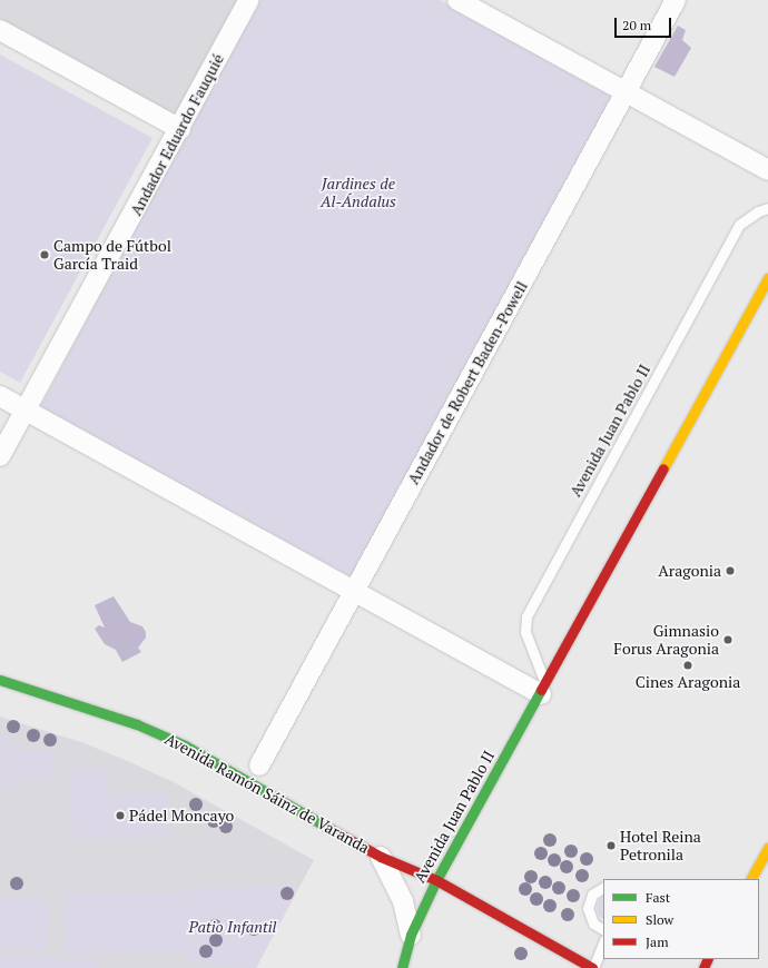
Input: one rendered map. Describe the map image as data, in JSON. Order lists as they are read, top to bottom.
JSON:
{
  "streets": {
    "street": [
      "Andador Eduardo Fauquié",
      "Andador de Robert Baden-Powell",
      "Avenida Juan Pablo II",
      "Avenida Ramón Sáinz de Varanda"
    ]
  },
  "crossings": [
    ["Avenida Juan Pablo II", "Avenida Ramón Sáinz de Varanda"]
  ],
  "parks": ["Jardines de Al-Ándalus", "Patio Infantil"],
  "places": [
    "Campo de Fútbol García Traid",
    "Aragonia",
    "Gimnasio Forus Aragonia",
    "Cines Aragonia",
    "Pádel Moncayo",
    "Hotel Reina Petronila"
  ],
  "legend": ["Fast", "Slow", "Jam"],
  "scale_bar": "20 m"
}
